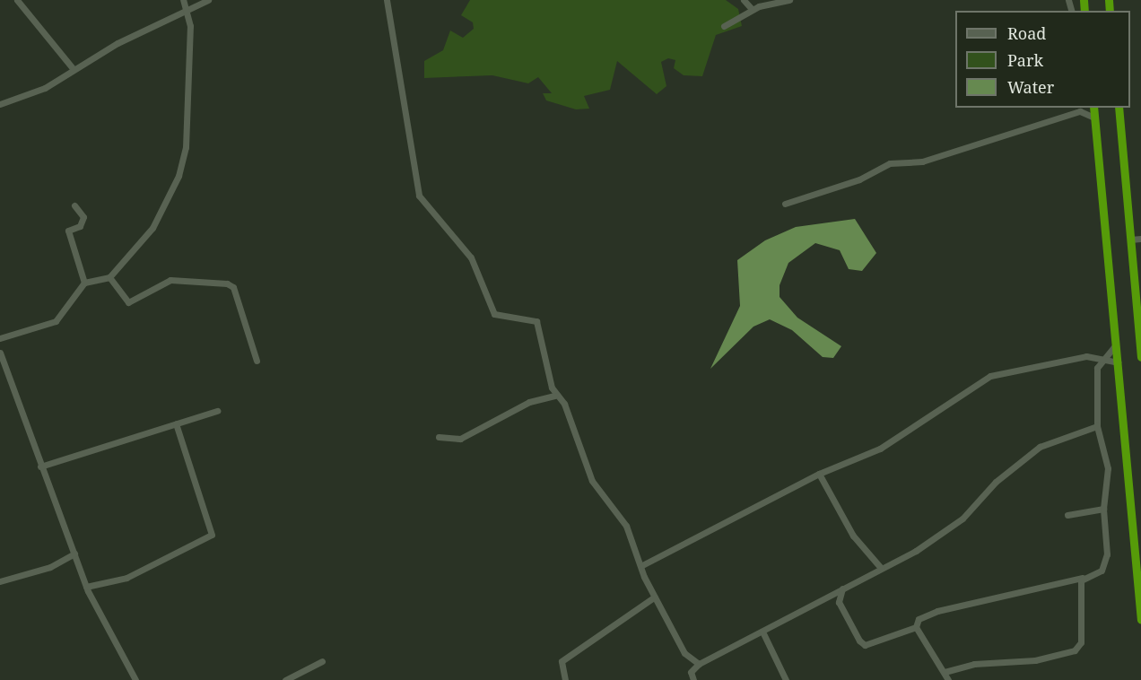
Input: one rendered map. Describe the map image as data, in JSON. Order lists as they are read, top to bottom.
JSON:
{
  "legend": ["Road", "Park", "Water"]
}
